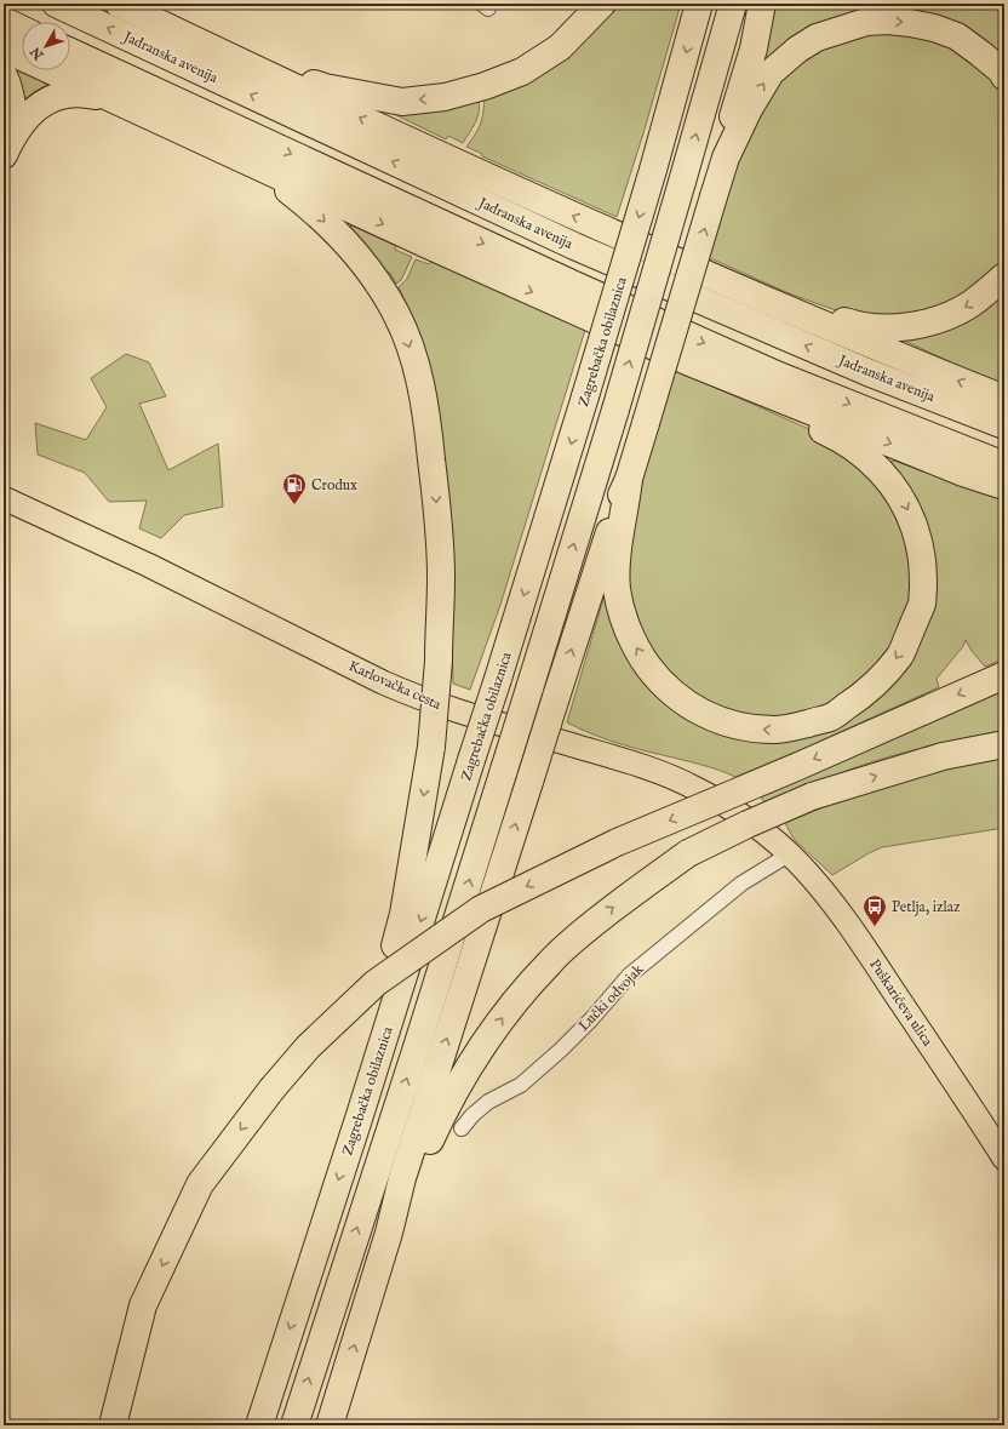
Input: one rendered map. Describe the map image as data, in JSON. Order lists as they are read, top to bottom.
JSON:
{
  "streets": {
    "highway": ["Jadranska avenija", "Zagrebačka obilaznica"],
    "main road": ["Karlovačka cesta", "Puškarićeva ulica"],
    "street": ["Lučki odvojak"]
  },
  "crossings": [
    ["Karlovačka cesta", "Lučki odvojak"],
    ["Karlovačka cesta", "Puškarićeva ulica"],
    ["Lučki odvojak", "Puškarićeva ulica"]
  ],
  "places": {
    "fuel station": ["Crodux"],
    "bus stop": ["Petlja, izlaz"]
  },
  "north": "bottom left"
}
